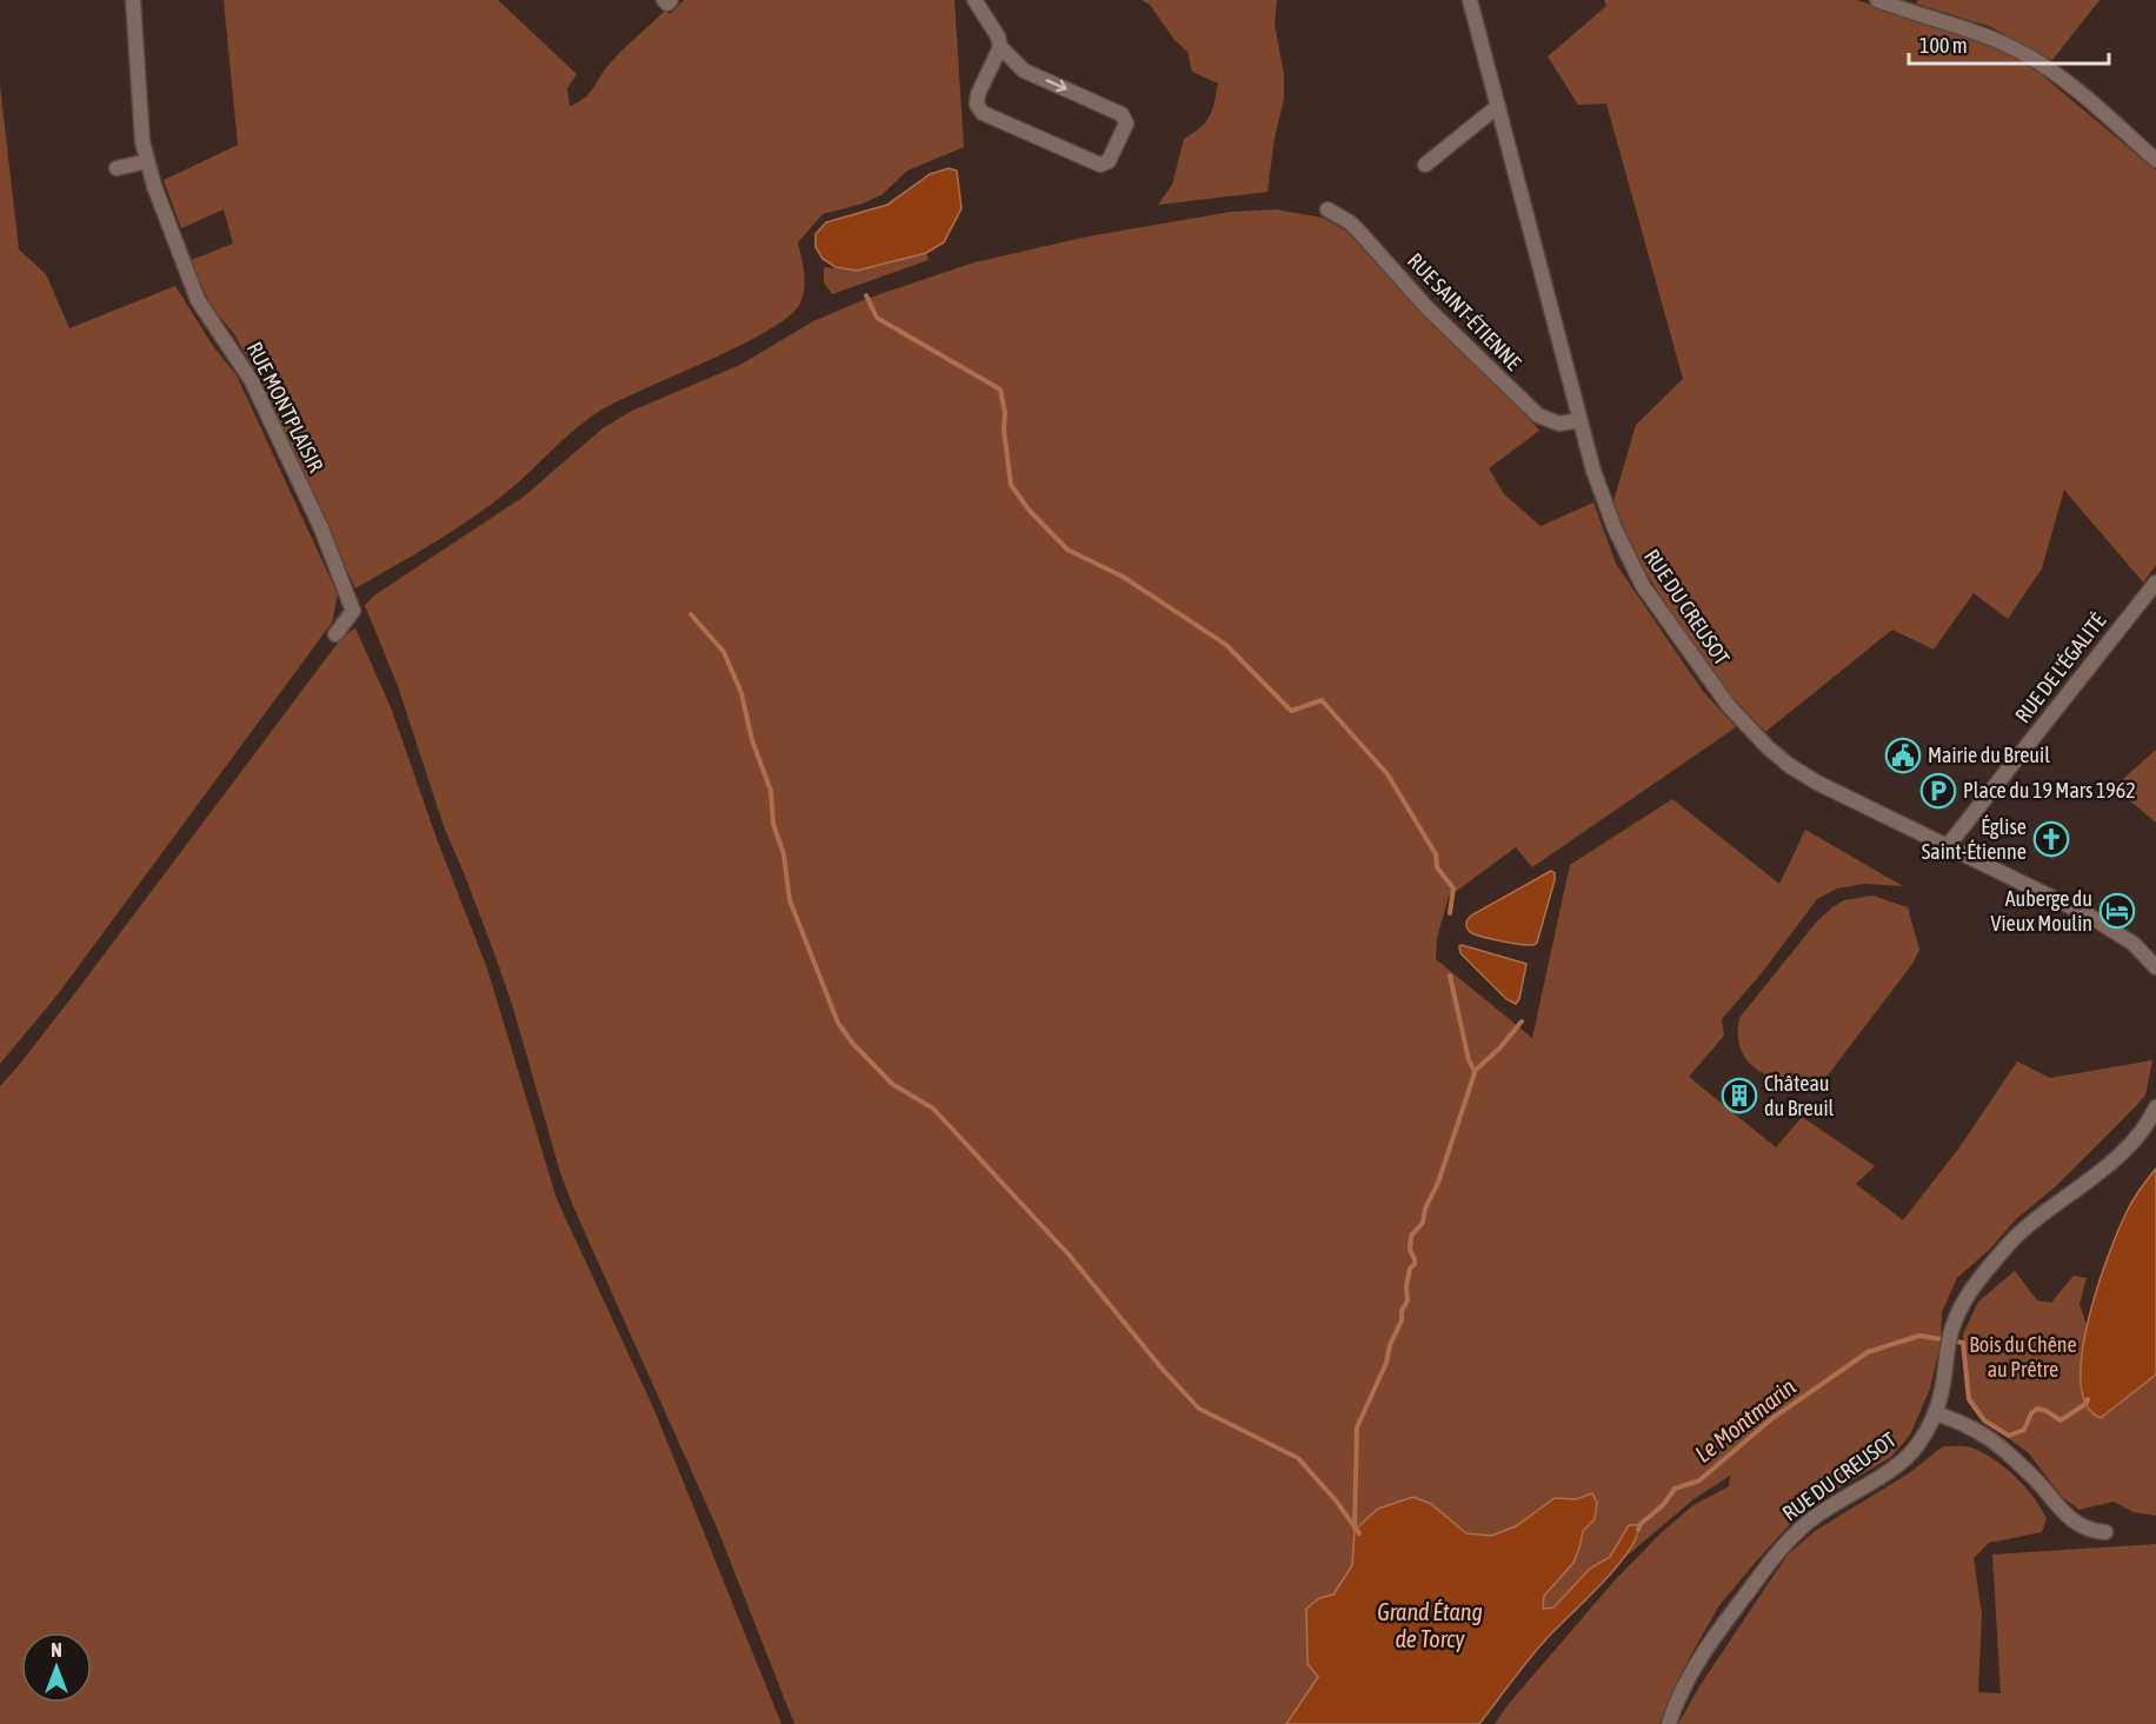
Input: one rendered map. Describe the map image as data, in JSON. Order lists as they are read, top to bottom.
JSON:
{
  "streets": {
    "street": [
      "RUE SAINT-ÉTIENNE",
      "RUE MONTPLAISIR",
      "RUE DU CREUSOT",
      "RUE DE L'ÉGALITÉ"
    ]
  },
  "crossings": [
    ["RUE SAINT-ÉTIENNE", "RUE DU CREUSOT"],
    ["RUE DU CREUSOT", "RUE DE L'ÉGALITÉ"]
  ],
  "water": ["Le Montmarin", "Grand Étang de Torcy"],
  "parks": ["Bois du Chêne au Prêtre"],
  "places": {
    "public building": ["Mairie du Breuil"],
    "parking": ["Place du 19 Mars 1962"],
    "church": ["Église Saint-Étienne"],
    "hotel": ["Auberge du Vieux Moulin"],
    "building": ["Château du Breuil"]
  },
  "scale_bar": "100 m",
  "north": "top"
}
